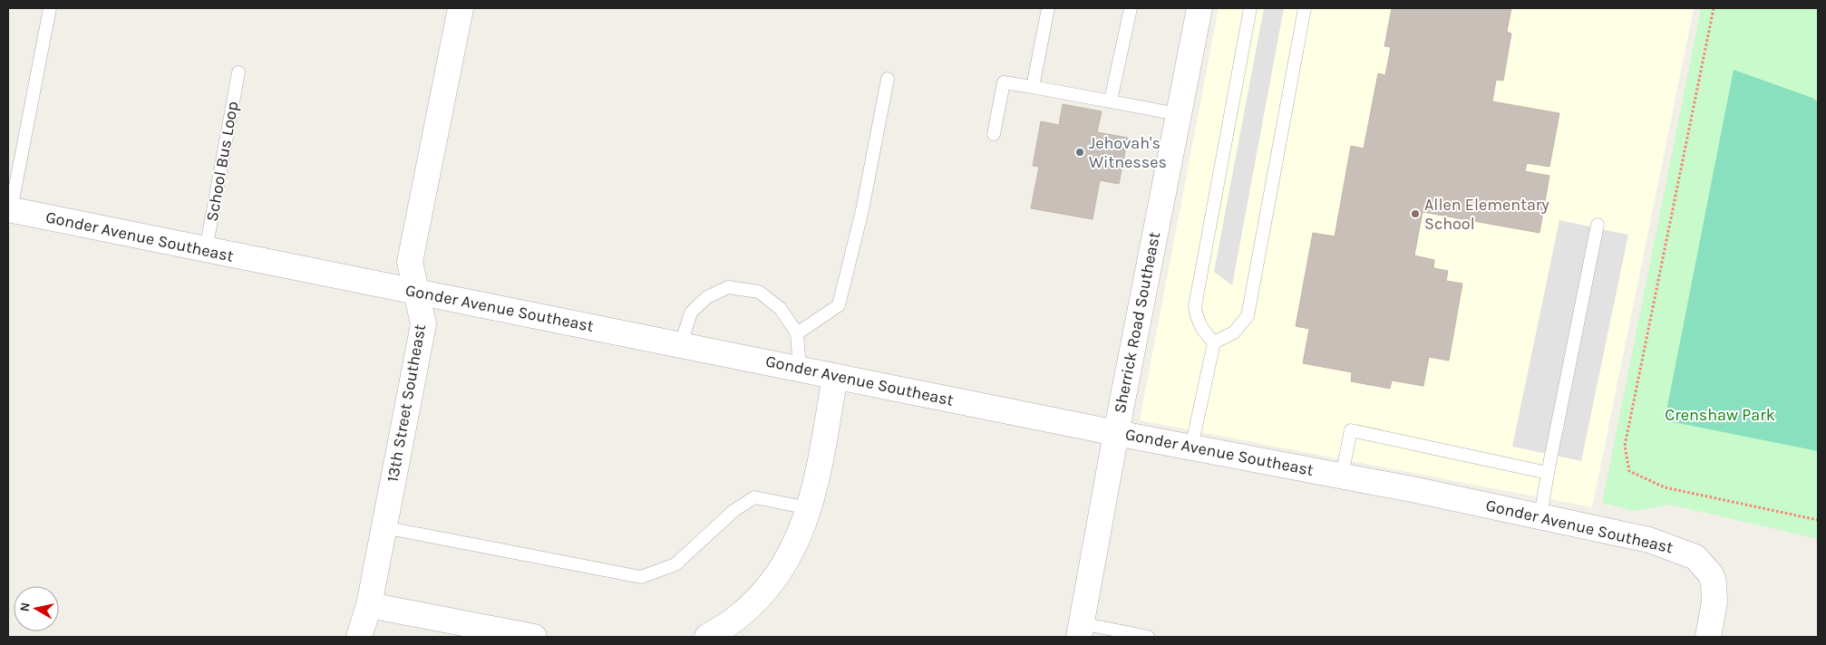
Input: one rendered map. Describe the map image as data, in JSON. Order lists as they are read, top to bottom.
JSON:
{
  "streets": {
    "street": ["Gonder Avenue Southeast", "Sherrick Road Southeast", "13th Street Southeast"],
    "lane": ["School Bus Loop"]
  },
  "crossings": [
    ["School Bus Loop", "Gonder Avenue Southeast"],
    ["Gonder Avenue Southeast", "Sherrick Road Southeast"],
    ["Gonder Avenue Southeast", "13th Street Southeast"]
  ],
  "parks": ["Crenshaw Park"],
  "places": ["Jehovah's Witnesses", "Allen Elementary School"],
  "north": "left"
}
